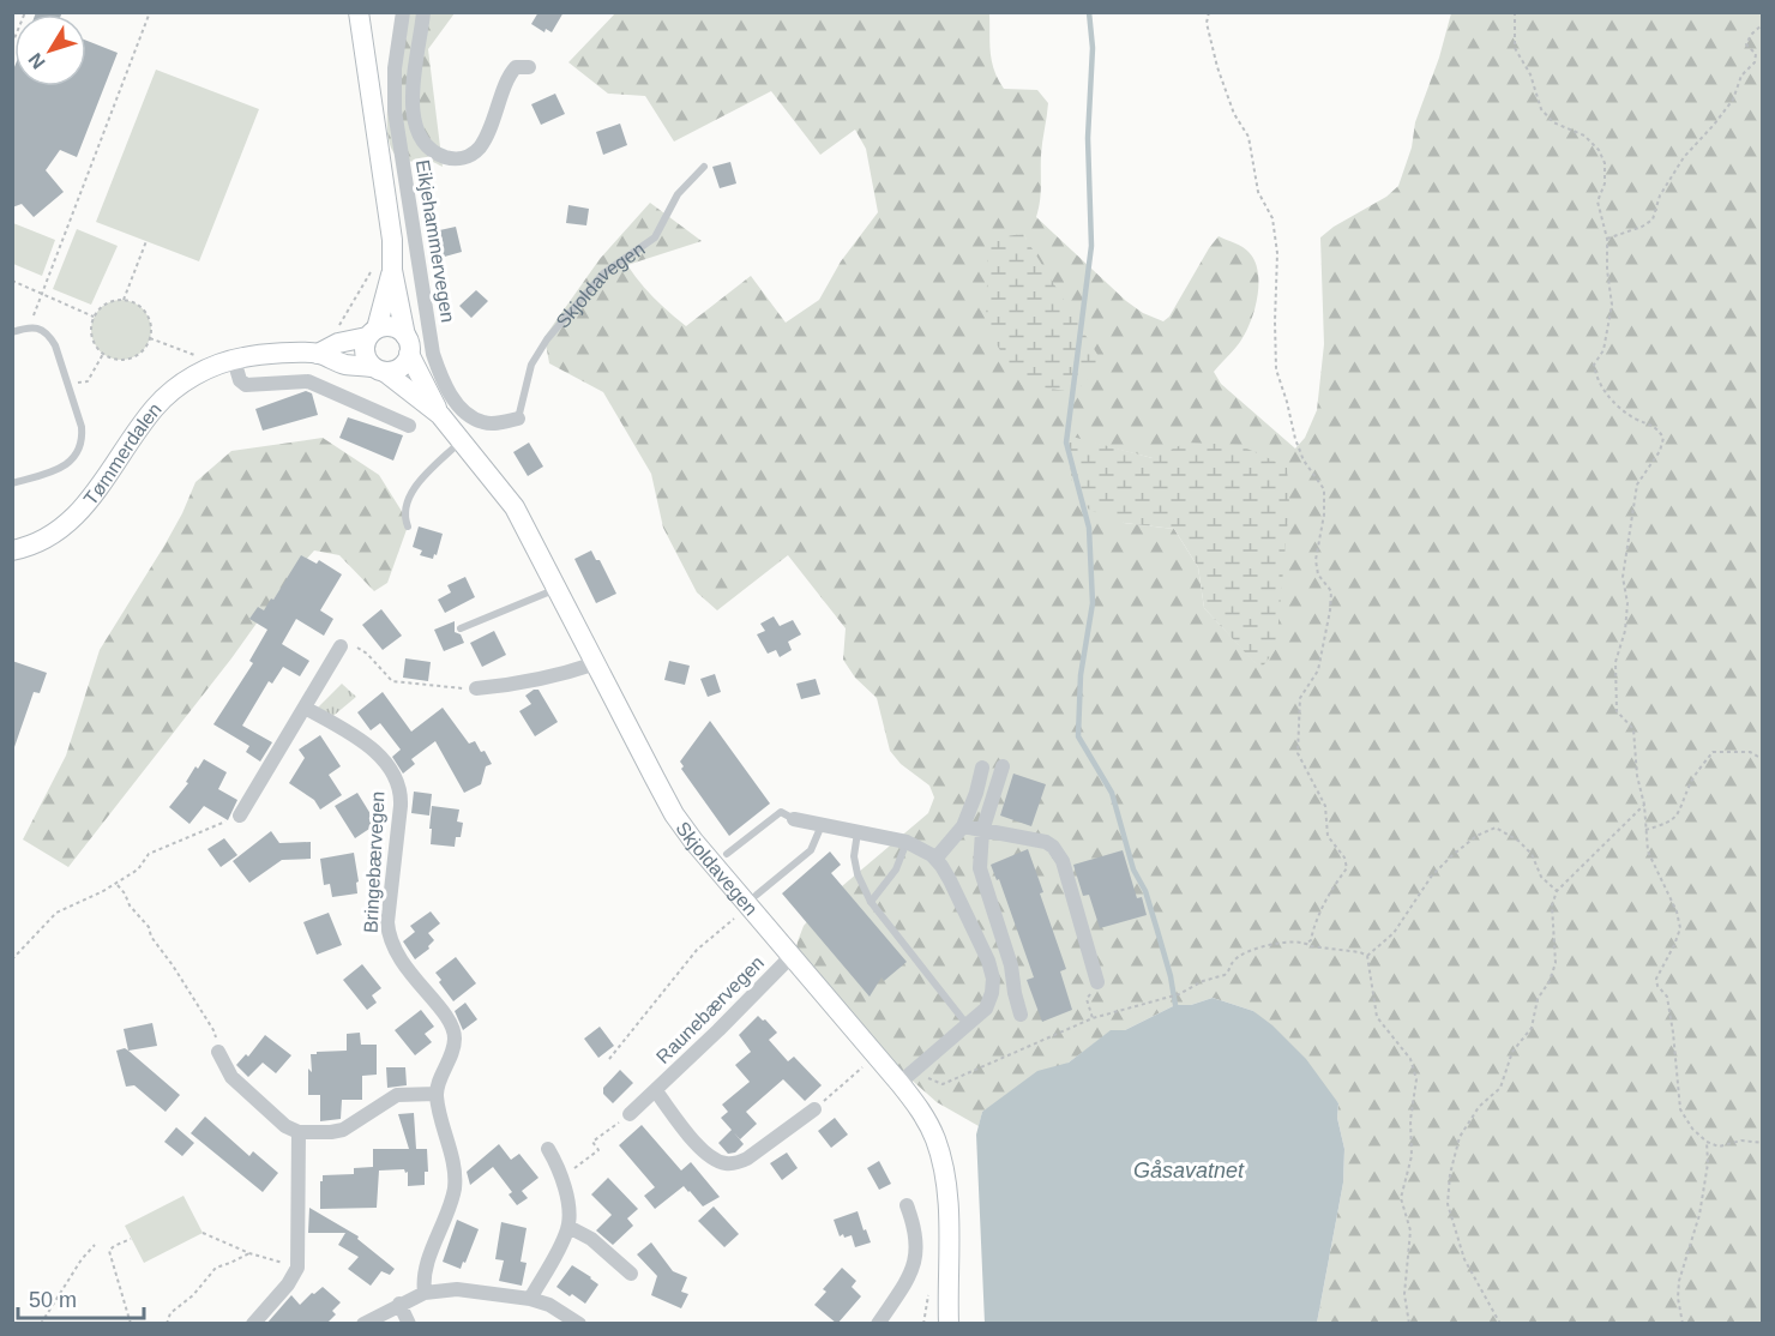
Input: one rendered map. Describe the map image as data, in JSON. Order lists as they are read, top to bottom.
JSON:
{
  "streets": {
    "main road": ["Skjoldavegen", "Tømmerdalen"],
    "street": ["Eikjehammervegen", "Bringebærvegen", "Raunebærvegen"]
  },
  "crossings": [
    ["Eikjehammervegen", "Skjoldavegen"],
    ["Skjoldavegen", "Tømmerdalen"],
    ["Skjoldavegen", "Raunebærvegen"]
  ],
  "water": ["Gåsavatnet"],
  "scale_bar": "50 m",
  "north": "bottom left"
}
